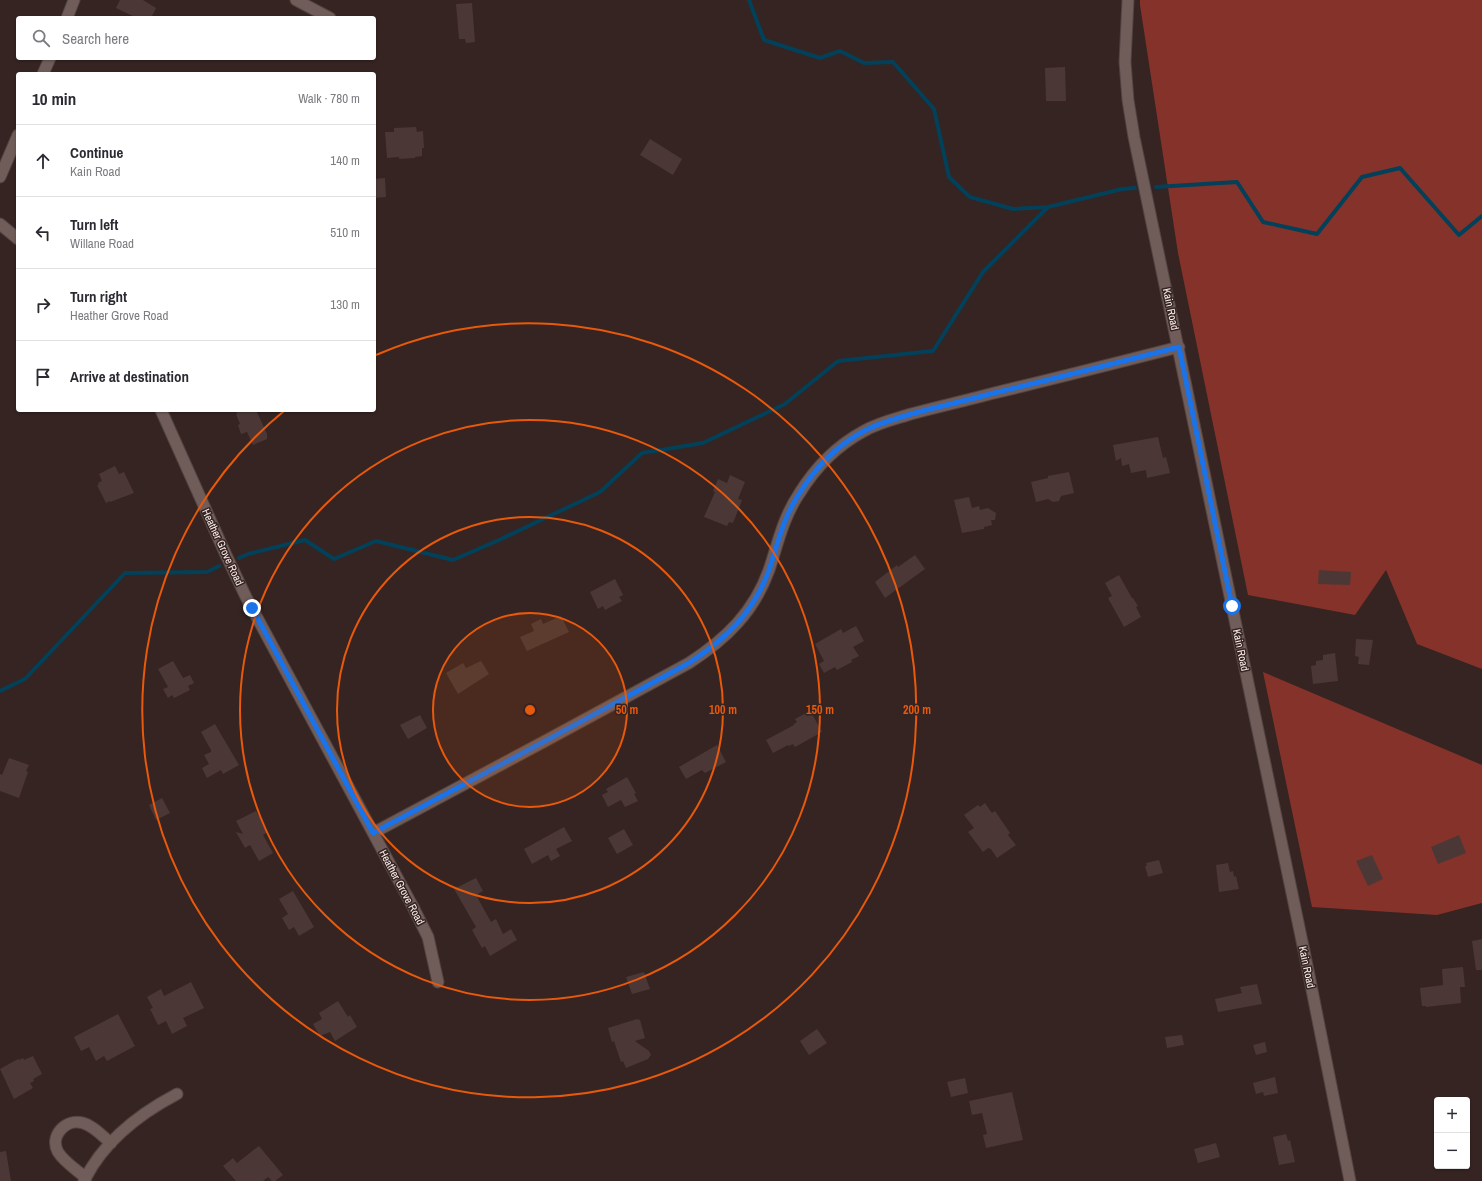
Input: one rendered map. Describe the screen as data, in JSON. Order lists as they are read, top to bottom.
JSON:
{
  "streets": {
    "street": ["Kain Road", "Heather Grove Road"]
  },
  "page": {
    "search": "Search here",
    "heading": ["10 min", "Walk · 780 m"],
    "list": [
      ["Continue", "Kain Road", "140 m"],
      ["Turn left", "Willane Road", "510 m"],
      ["Turn right", "Heather Grove Road", "130 m"],
      "Arrive at destination"
    ],
    "map_buttons": ["+", "−"]
  },
  "rings": [
    "50 m",
    "100 m",
    "150 m",
    "200 m"
  ]
}
